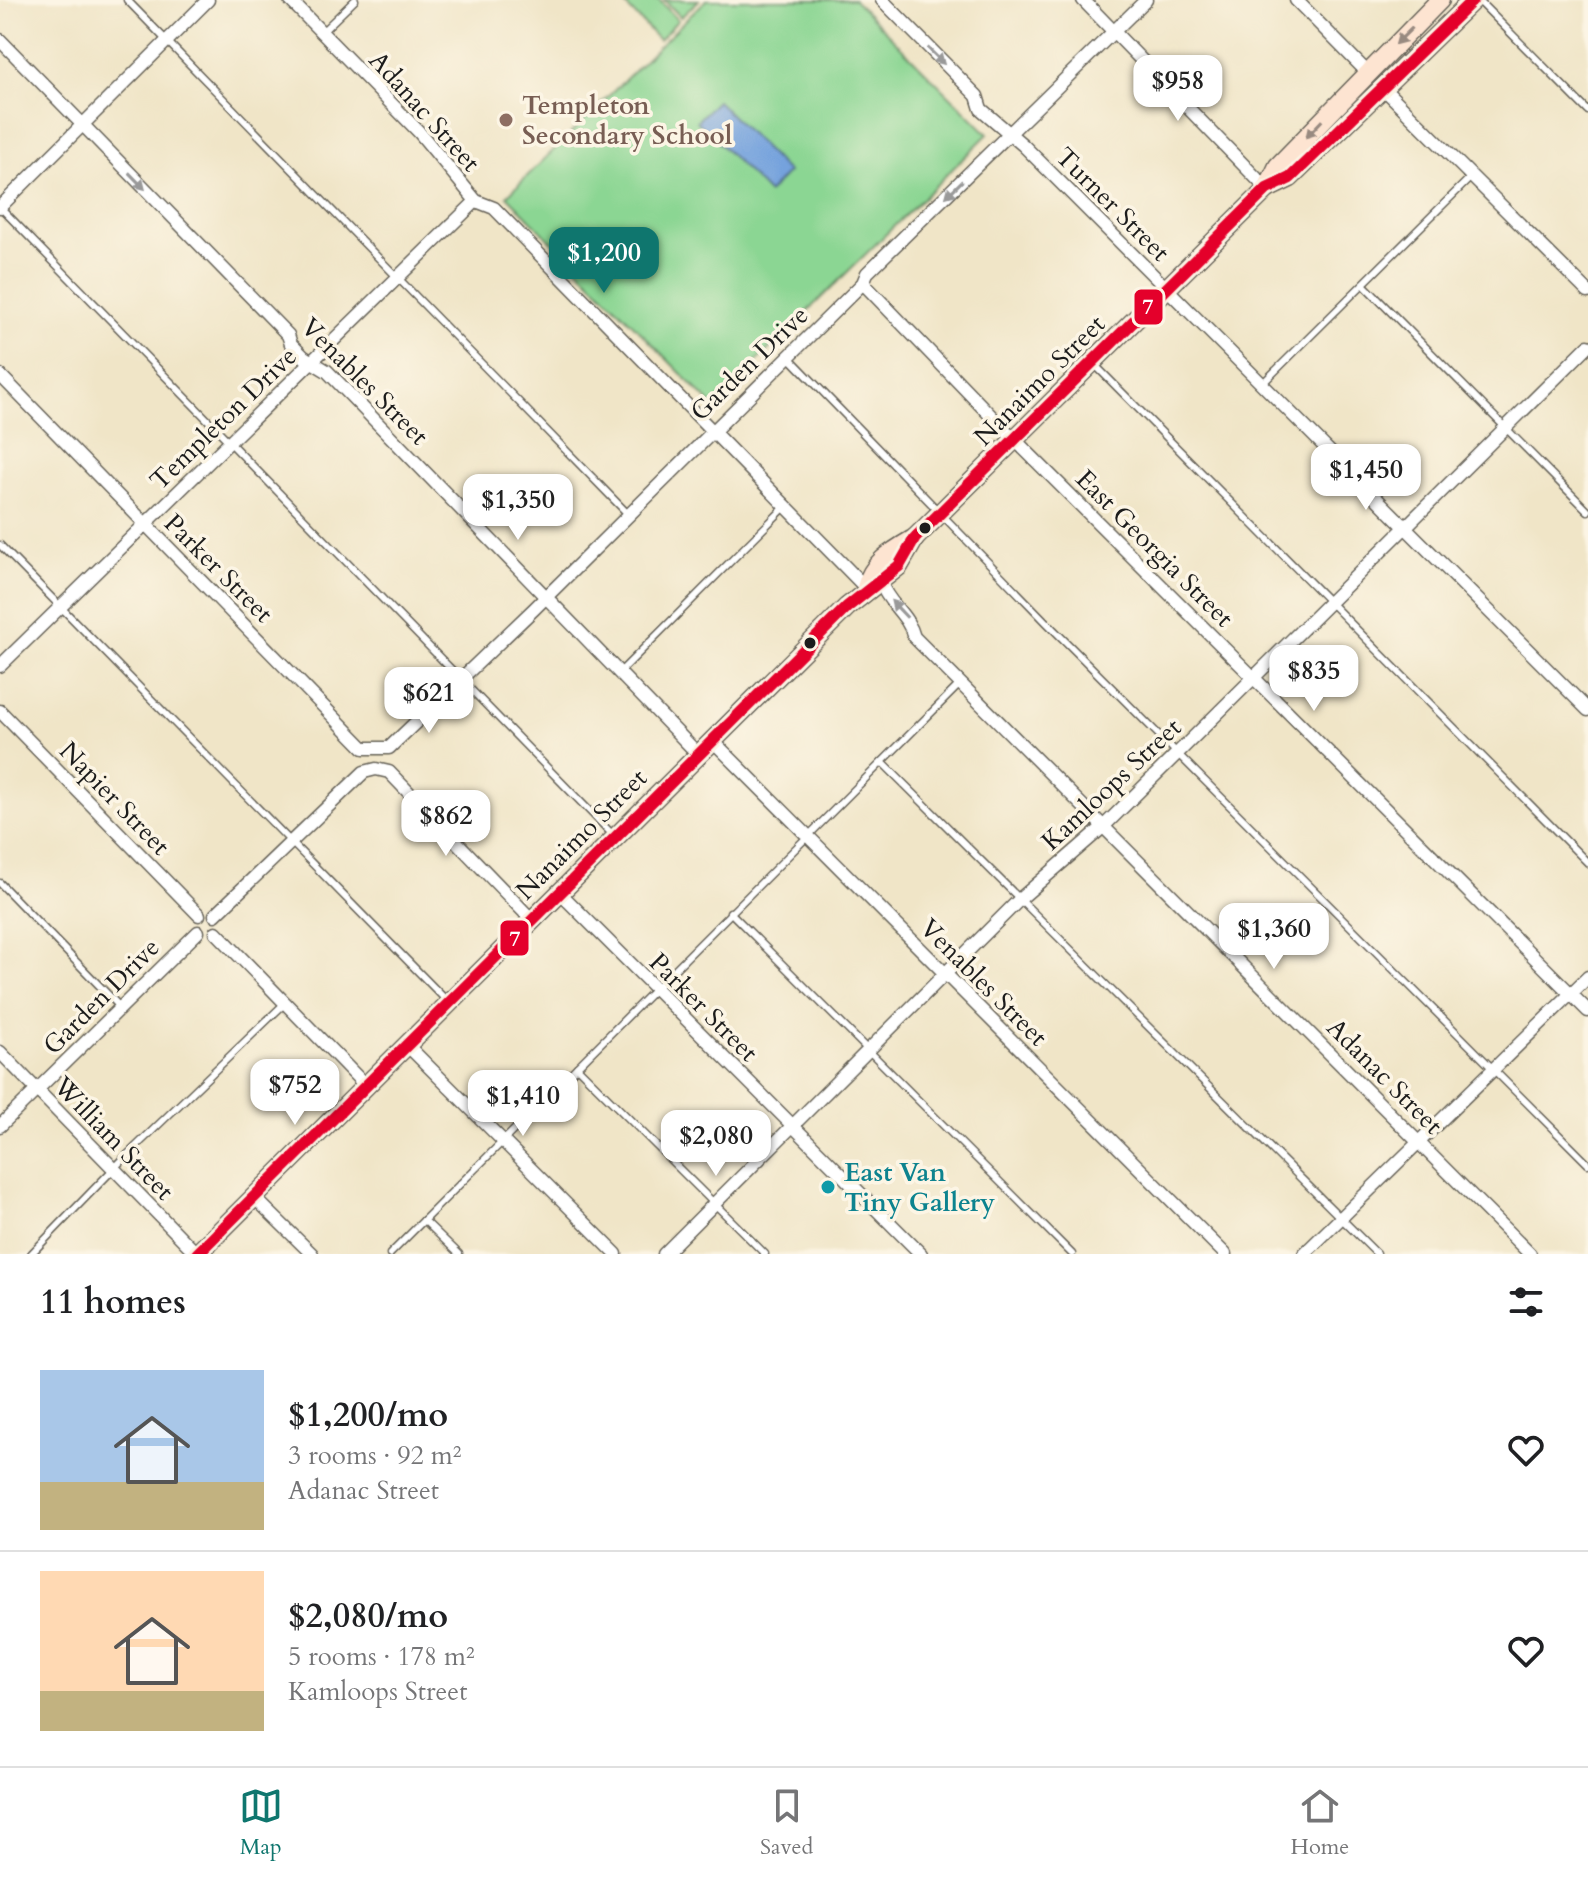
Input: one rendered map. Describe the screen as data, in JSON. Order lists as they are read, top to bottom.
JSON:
{
  "streets": {
    "main road": ["Nanaimo Street"],
    "street": [
      "Adanac Street",
      "Turner Street",
      "Garden Drive",
      "Venables Street",
      "Templeton Drive",
      "East Georgia Street",
      "Parker Street",
      "Kamloops Street",
      "Napier Street",
      "William Street"
    ]
  },
  "crossings": [
    ["Adanac Street", "Garden Drive"],
    ["Adanac Street", "Nanaimo Street"],
    ["Adanac Street", "Templeton Drive"],
    ["Adanac Street", "Kamloops Street"],
    ["Turner Street", "Garden Drive"],
    ["Turner Street", "Nanaimo Street"],
    ["Turner Street", "Kamloops Street"],
    ["Garden Drive", "Venables Street"],
    ["Garden Drive", "East Georgia Street"],
    ["Garden Drive", "Parker Street"],
    ["Garden Drive", "Napier Street"],
    ["Garden Drive", "William Street"],
    ["Nanaimo Street", "Venables Street"],
    ["Nanaimo Street", "East Georgia Street"],
    ["Nanaimo Street", "Parker Street"],
    ["Nanaimo Street", "William Street"],
    ["Venables Street", "Templeton Drive"],
    ["Venables Street", "Kamloops Street"],
    ["Templeton Drive", "Parker Street"],
    ["East Georgia Street", "Kamloops Street"],
    ["Parker Street", "Kamloops Street"]
  ],
  "places": ["Templeton Secondary School", "East Van Tiny Gallery"],
  "lines": ["transit line 7"],
  "page": {
    "price": [
      "$958",
      "$1,200",
      "$1,450",
      "$1,350",
      "$835",
      "$621",
      "$862",
      "$1,360",
      "$752",
      "$1,410",
      "$2,080"
    ],
    "heading": "11 homes",
    "list": [
      {
        "name": "$1,200/mo",
        "note": "3 rooms · 92 m² · Adanac Street"
      },
      {
        "name": "$2,080/mo",
        "note": "5 rooms · 178 m² · Kamloops Street"
      }
    ],
    "tabs": ["Map", "Saved", "Home"]
  }
}
